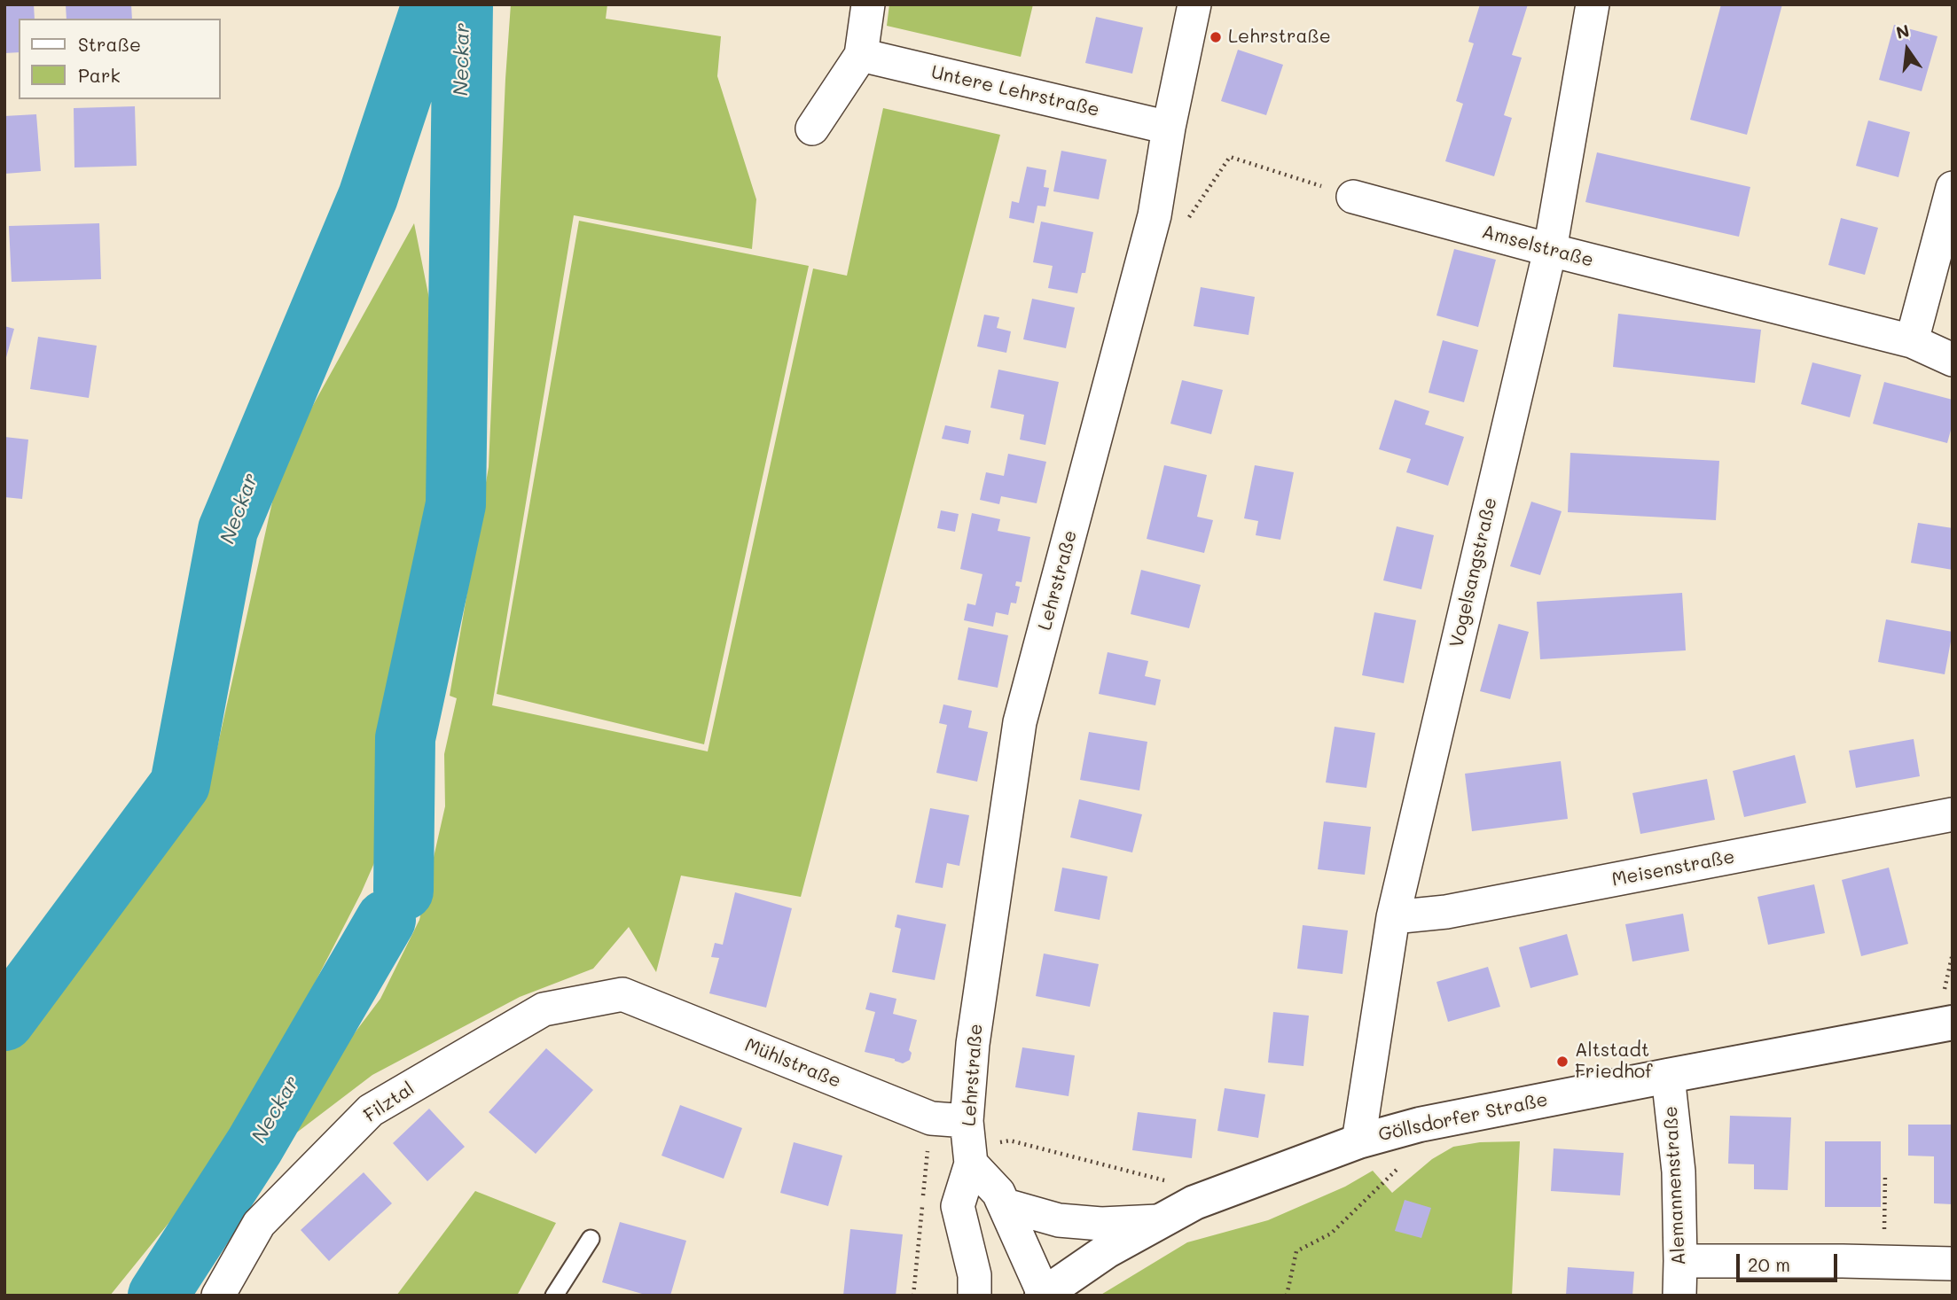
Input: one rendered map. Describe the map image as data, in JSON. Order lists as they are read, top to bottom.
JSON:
{
  "streets": {
    "street": [
      "Untere Lehrstraße",
      "Amselstraße",
      "Vogelsangstraße",
      "Lehrstraße",
      "Meisenstraße",
      "Mühlstraße",
      "Filztal",
      "Göllsdorfer Straße",
      "Alemannenstraße"
    ]
  },
  "crossings": [
    ["Untere Lehrstraße", "Lehrstraße"],
    ["Amselstraße", "Vogelsangstraße"],
    ["Vogelsangstraße", "Meisenstraße"],
    ["Vogelsangstraße", "Göllsdorfer Straße"],
    ["Lehrstraße", "Mühlstraße"],
    ["Mühlstraße", "Filztal"],
    ["Göllsdorfer Straße", "Alemannenstraße"]
  ],
  "water": ["Neckar"],
  "places": ["Lehrstraße", "Altstadt Friedhof"],
  "legend": ["Straße", "Park"],
  "scale_bar": "20 m",
  "north": "top"
}
